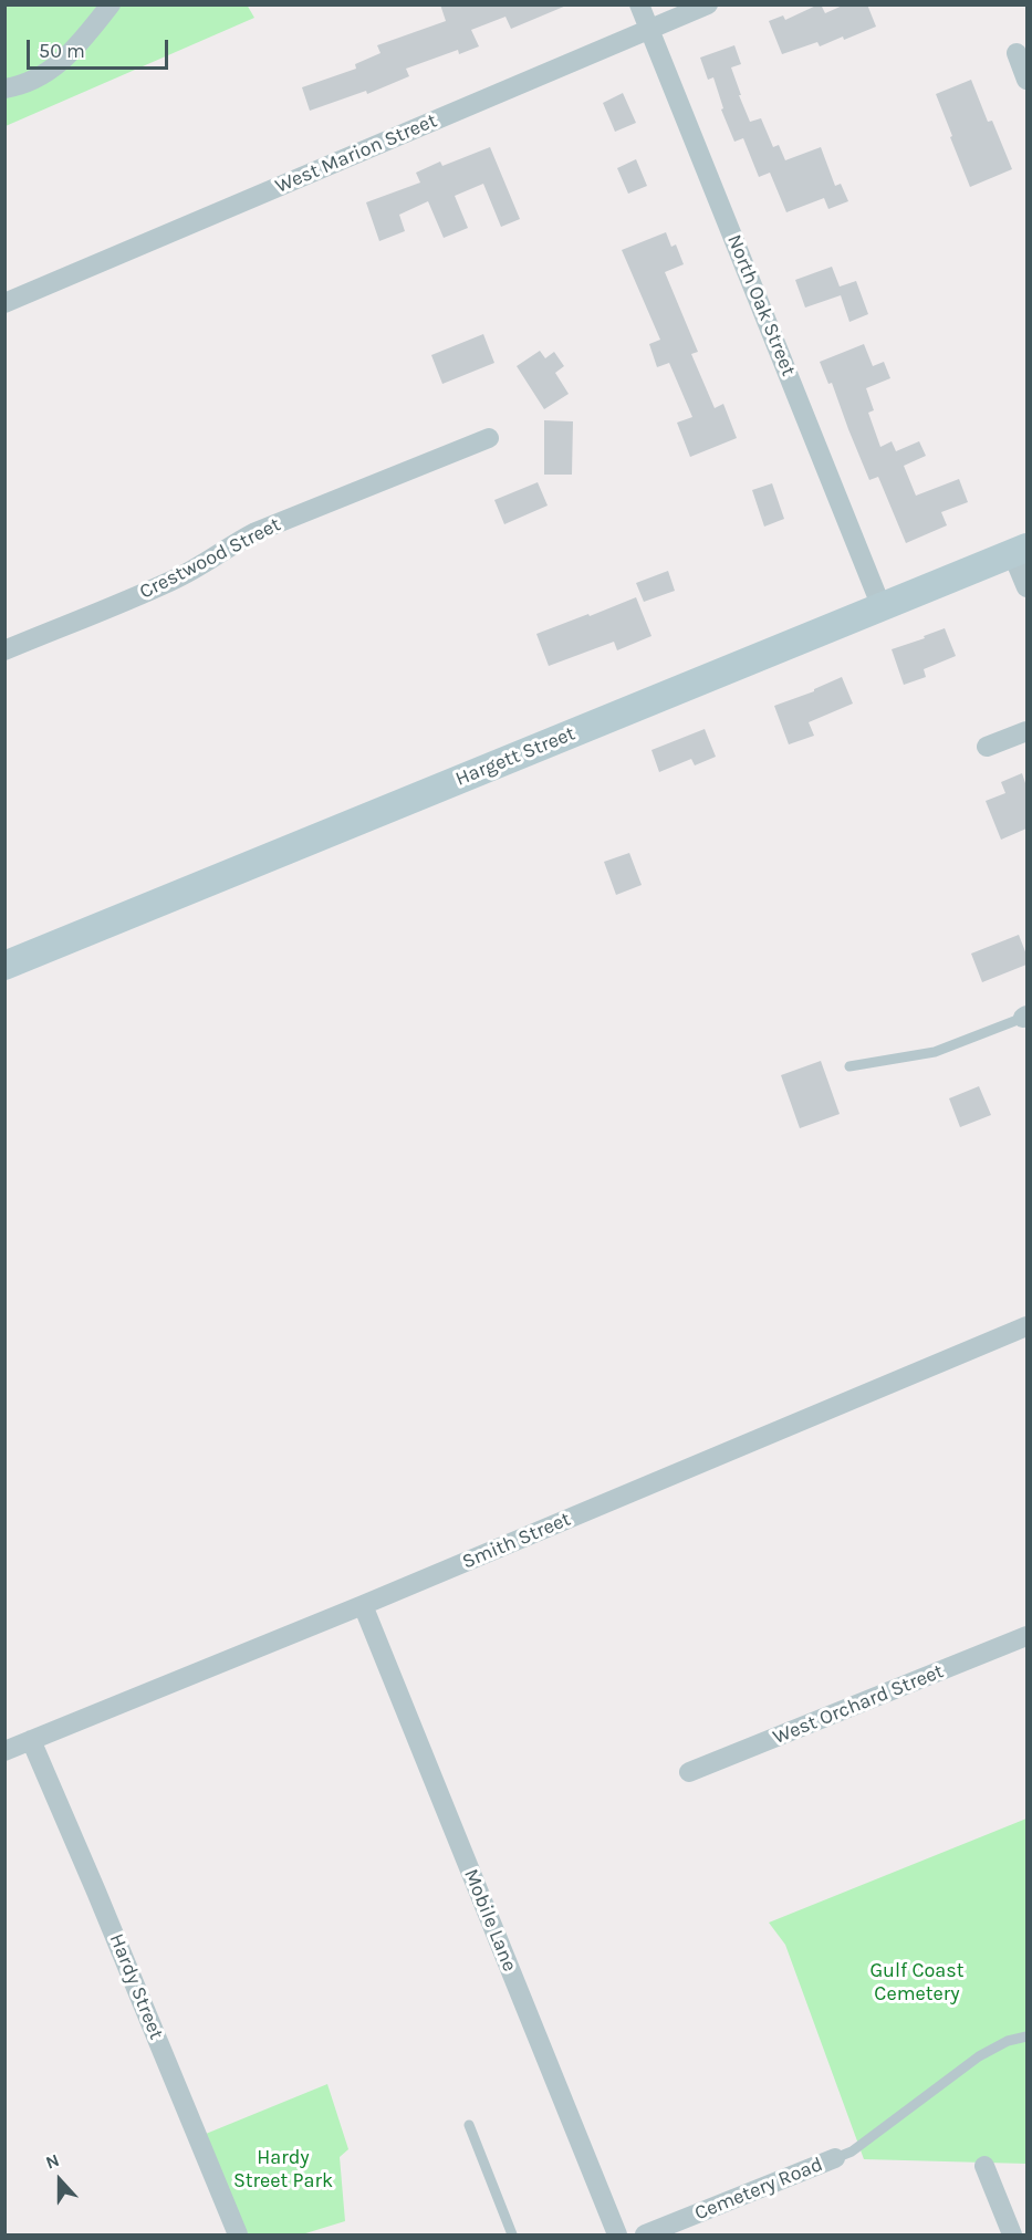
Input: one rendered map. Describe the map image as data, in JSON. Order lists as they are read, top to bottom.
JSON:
{
  "streets": {
    "street": [
      "West Marion Street",
      "North Oak Street",
      "Crestwood Street",
      "Hargett Street",
      "Smith Street",
      "West Orchard Street",
      "Mobile Lane",
      "Hardy Street",
      "Cemetery Road"
    ]
  },
  "crossings": [
    ["West Marion Street", "North Oak Street"],
    ["North Oak Street", "Hargett Street"],
    ["Smith Street", "Mobile Lane"],
    ["Smith Street", "Hardy Street"]
  ],
  "parks": ["Gulf Coast Cemetery", "Hardy Street Park"],
  "scale_bar": "50 m",
  "north": "top"
}
